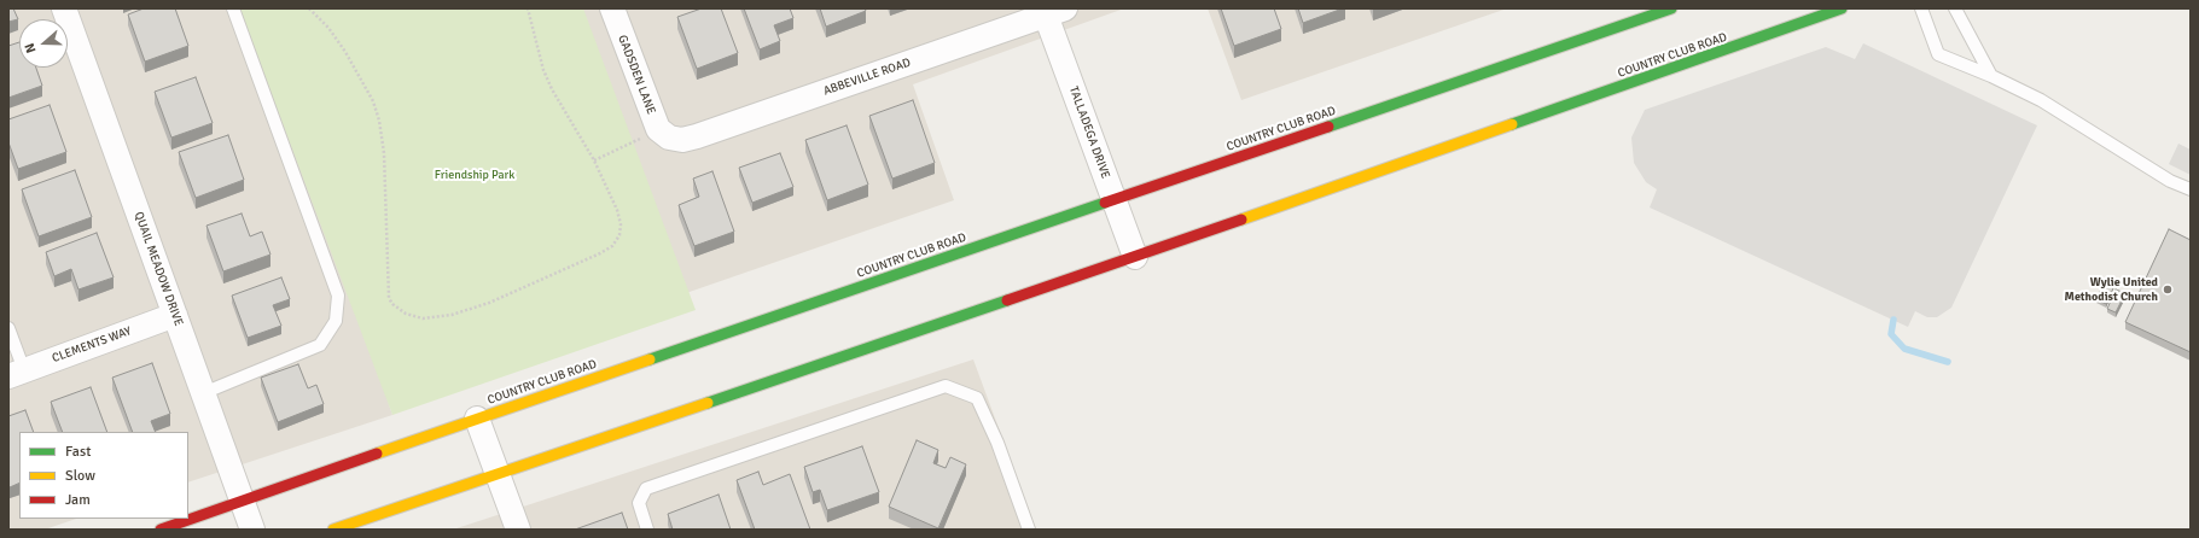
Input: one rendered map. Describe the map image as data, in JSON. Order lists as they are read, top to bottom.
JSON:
{
  "streets": {
    "main road": ["COUNTRY CLUB ROAD"],
    "street": [
      "GADSDEN LANE",
      "ABBEVILLE ROAD",
      "TALLADEGA DRIVE",
      "QUAIL MEADOW DRIVE",
      "CLEMENTS WAY"
    ]
  },
  "crossings": [
    ["COUNTRY CLUB ROAD", "TALLADEGA DRIVE"],
    ["COUNTRY CLUB ROAD", "QUAIL MEADOW DRIVE"],
    ["GADSDEN LANE", "ABBEVILLE ROAD"],
    ["ABBEVILLE ROAD", "TALLADEGA DRIVE"],
    ["QUAIL MEADOW DRIVE", "CLEMENTS WAY"]
  ],
  "parks": ["Friendship Park"],
  "places": ["Wylie United Methodist Church"],
  "legend": ["Fast", "Slow", "Jam"],
  "north": "left"
}
